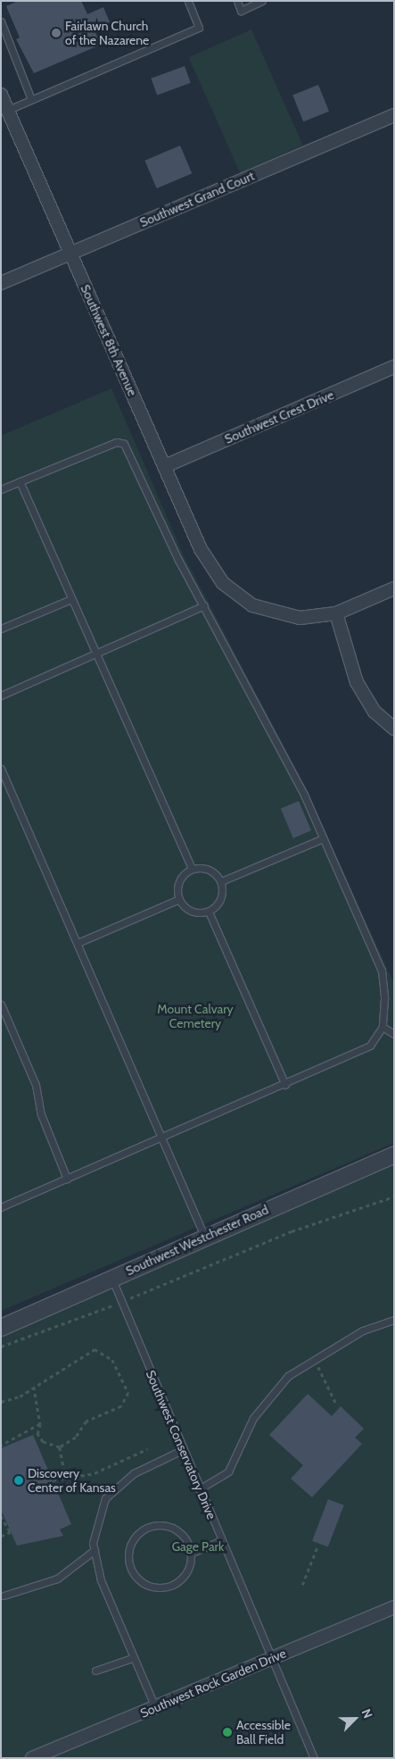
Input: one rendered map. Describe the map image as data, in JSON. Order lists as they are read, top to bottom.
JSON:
{
  "streets": {
    "street": [
      "Southwest Grand Court",
      "Southwest 8th Avenue",
      "Southwest Crest Drive",
      "Southwest Westchester Road",
      "Southwest Rock Garden Drive"
    ],
    "lane": ["Southwest Conservatory Drive"]
  },
  "crossings": [
    ["Southwest Grand Court", "Southwest 8th Avenue"],
    ["Southwest 8th Avenue", "Southwest Crest Drive"],
    ["Southwest Westchester Road", "Southwest Conservatory Drive"],
    ["Southwest Conservatory Drive", "Southwest Rock Garden Drive"]
  ],
  "parks": ["Mount Calvary Cemetery", "Gage Park"],
  "places": ["Fairlawn Church of the Nazarene", "Discovery Center of Kansas", "Accessible Ball Field"],
  "north": "top right"
}
